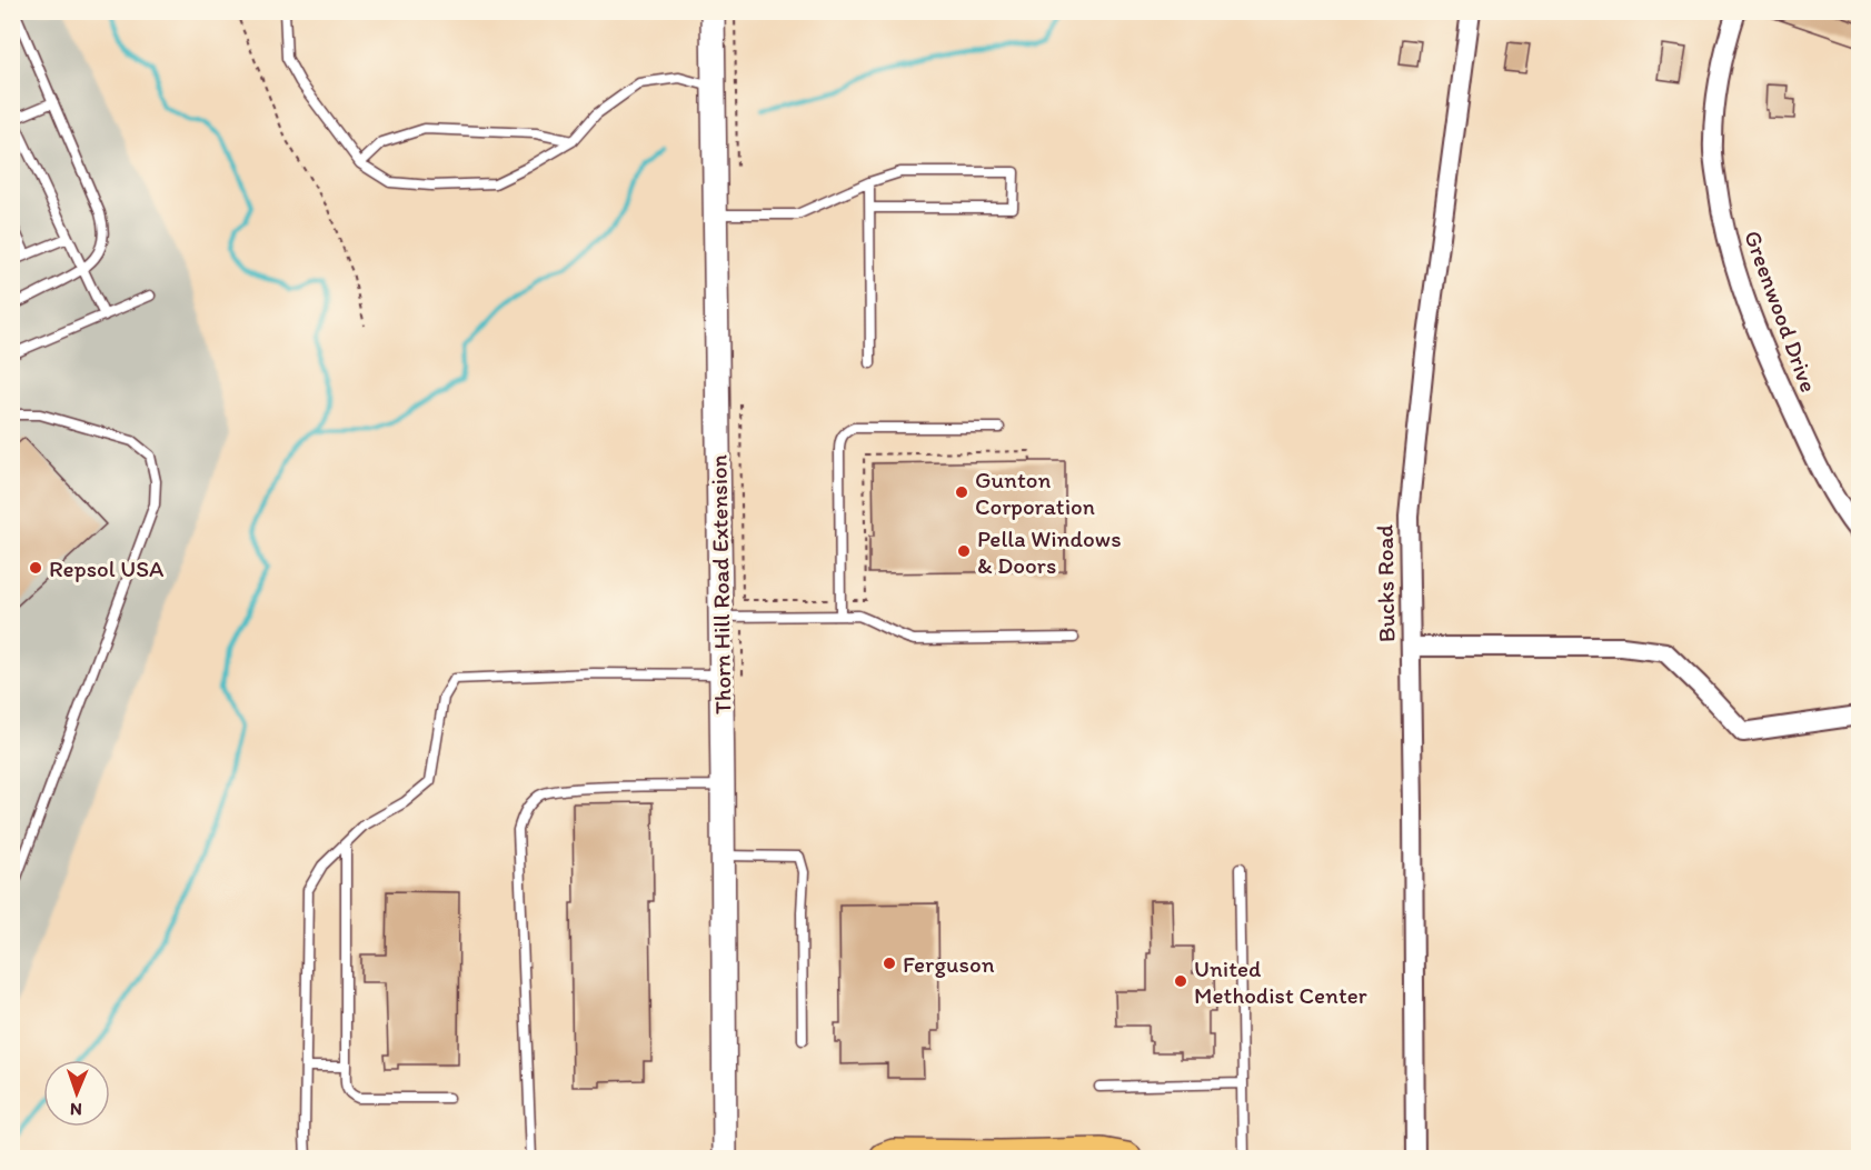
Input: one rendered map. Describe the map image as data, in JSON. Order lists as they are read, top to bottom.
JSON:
{
  "streets": {
    "street": ["Greenwood Drive", "Bucks Road", "Thorn Hill Road Extension"]
  },
  "places": [
    "Gunton Corporation",
    "Pella Windows & Doors",
    "Repsol USA",
    "Ferguson",
    "United Methodist Center"
  ],
  "north": "bottom"
}
